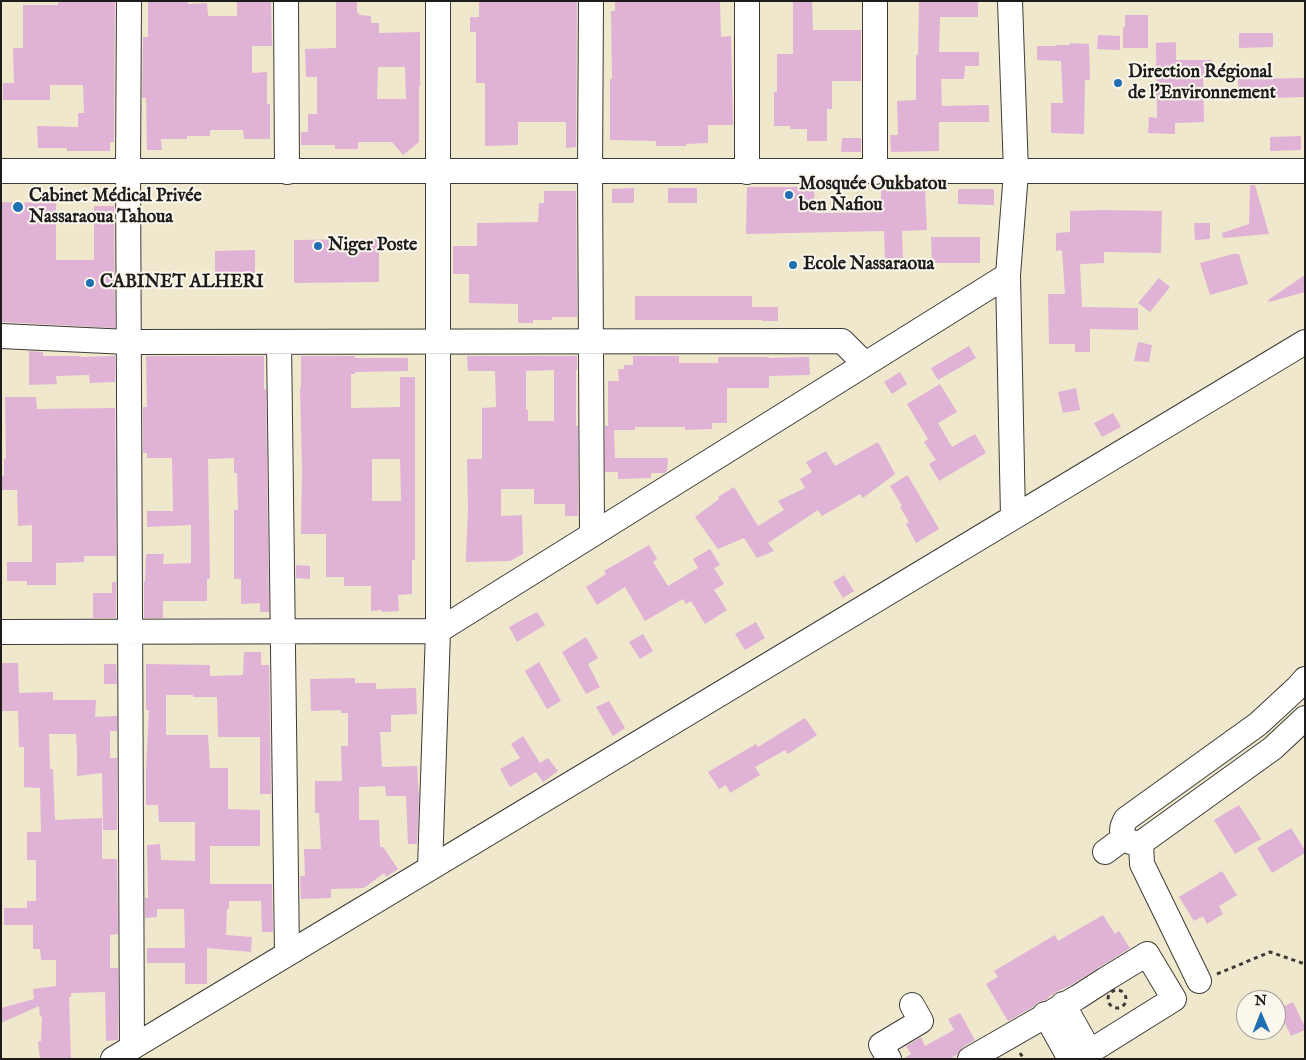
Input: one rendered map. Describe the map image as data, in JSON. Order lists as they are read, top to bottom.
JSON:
{
  "places": [
    "Direction Régional de l'Environnement",
    "Mosquée Oukbatou ben Nafiou",
    "Cabinet Médical Privée Nassaraoua Tahoua",
    "Niger Poste",
    "Ecole Nassaraoua",
    "CABINET ALHERI"
  ],
  "north": "top"
}
